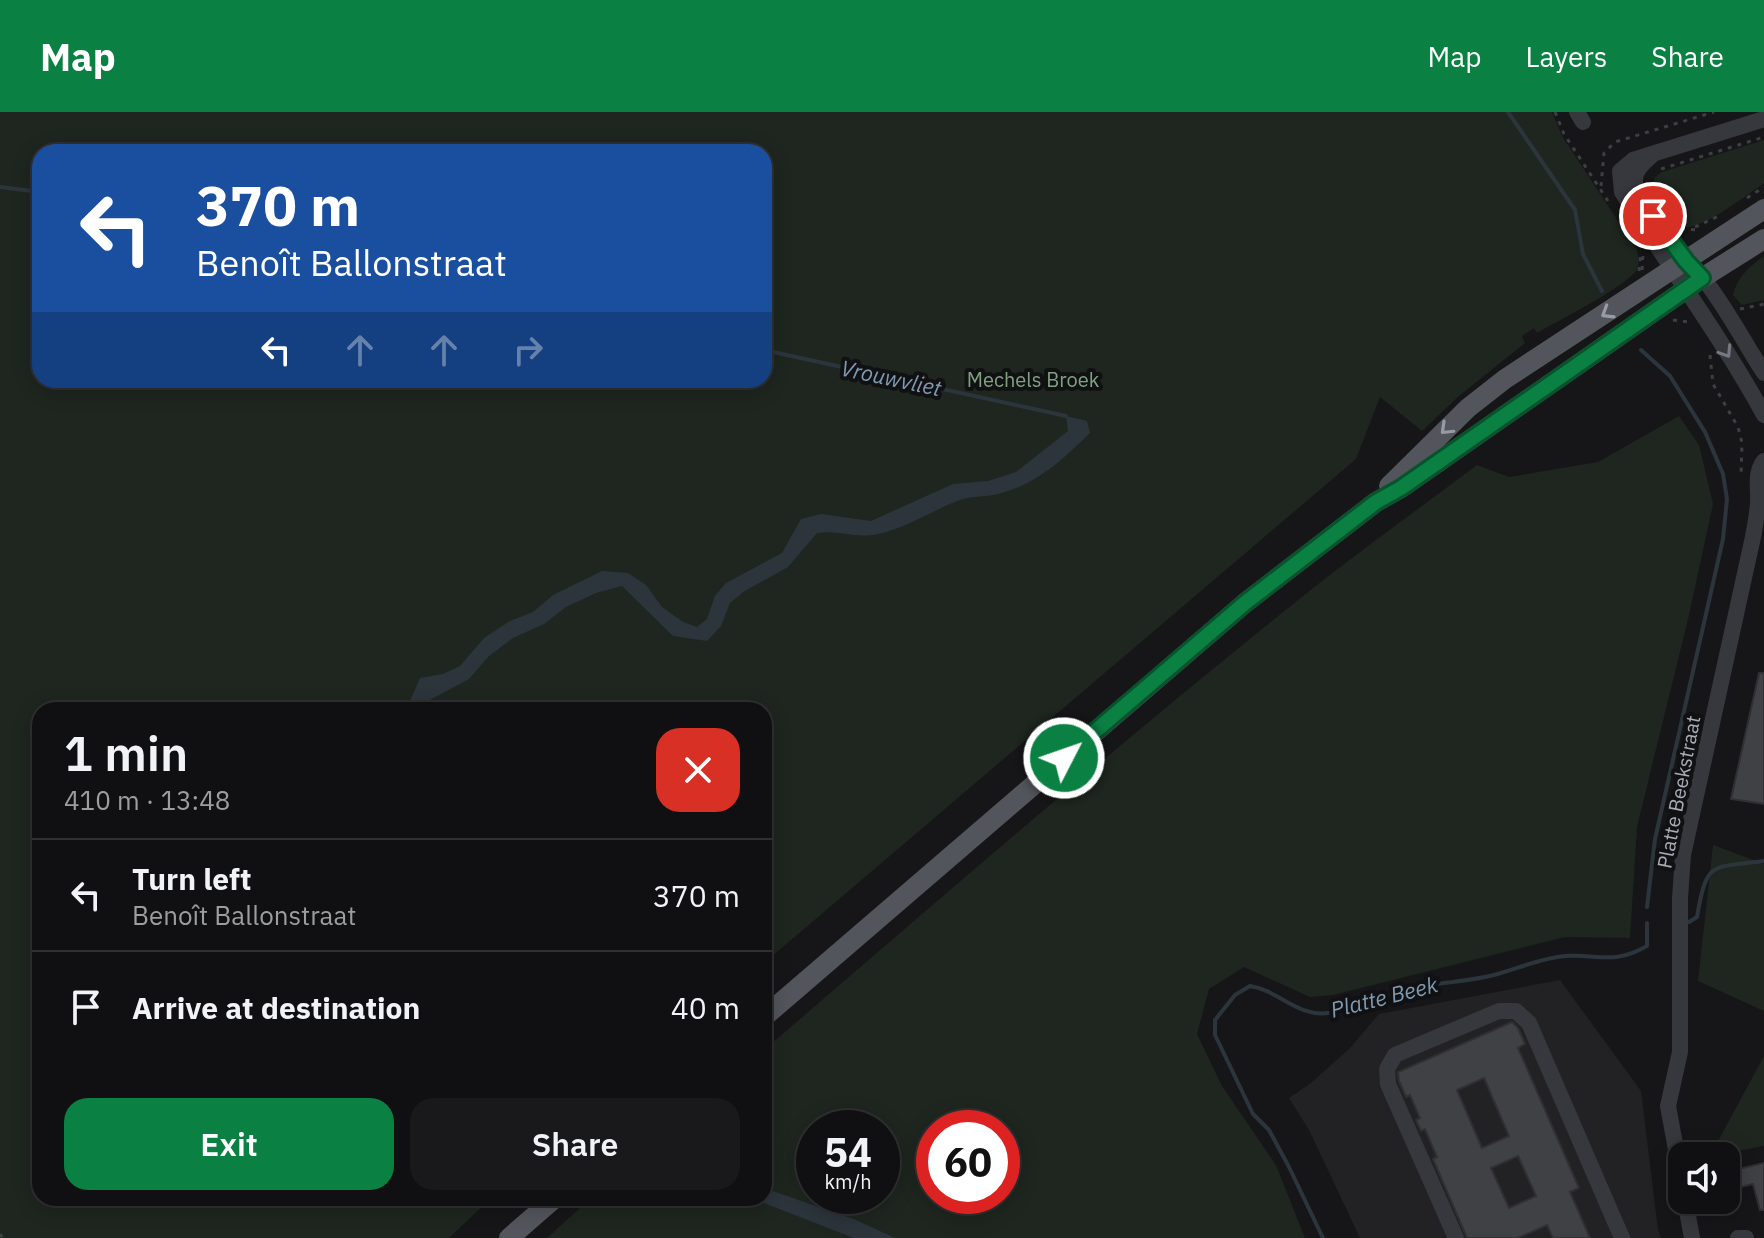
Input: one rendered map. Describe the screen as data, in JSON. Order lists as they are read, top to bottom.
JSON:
{
  "streets": {
    "street": ["Platte Beekstraat"]
  },
  "water": ["Vrouwvliet", "Platte Beek"],
  "parks": ["Mechels Broek"],
  "page": {
    "header": "Map",
    "nav": ["Map", "Layers", "Share"],
    "turn": ["370 m", "Benoît Ballonstraat"],
    "heading": ["1 min", "410 m · 13:48"],
    "list": [
      {
        "name": "Turn left",
        "note": "Benoît Ballonstraat",
        "value": "370 m"
      },
      {
        "name": "Arrive at destination",
        "value": "40 m"
      }
    ],
    "buttons": ["Exit", "Share"],
    "speed": "54 km/h",
    "limit": "60"
  }
}
